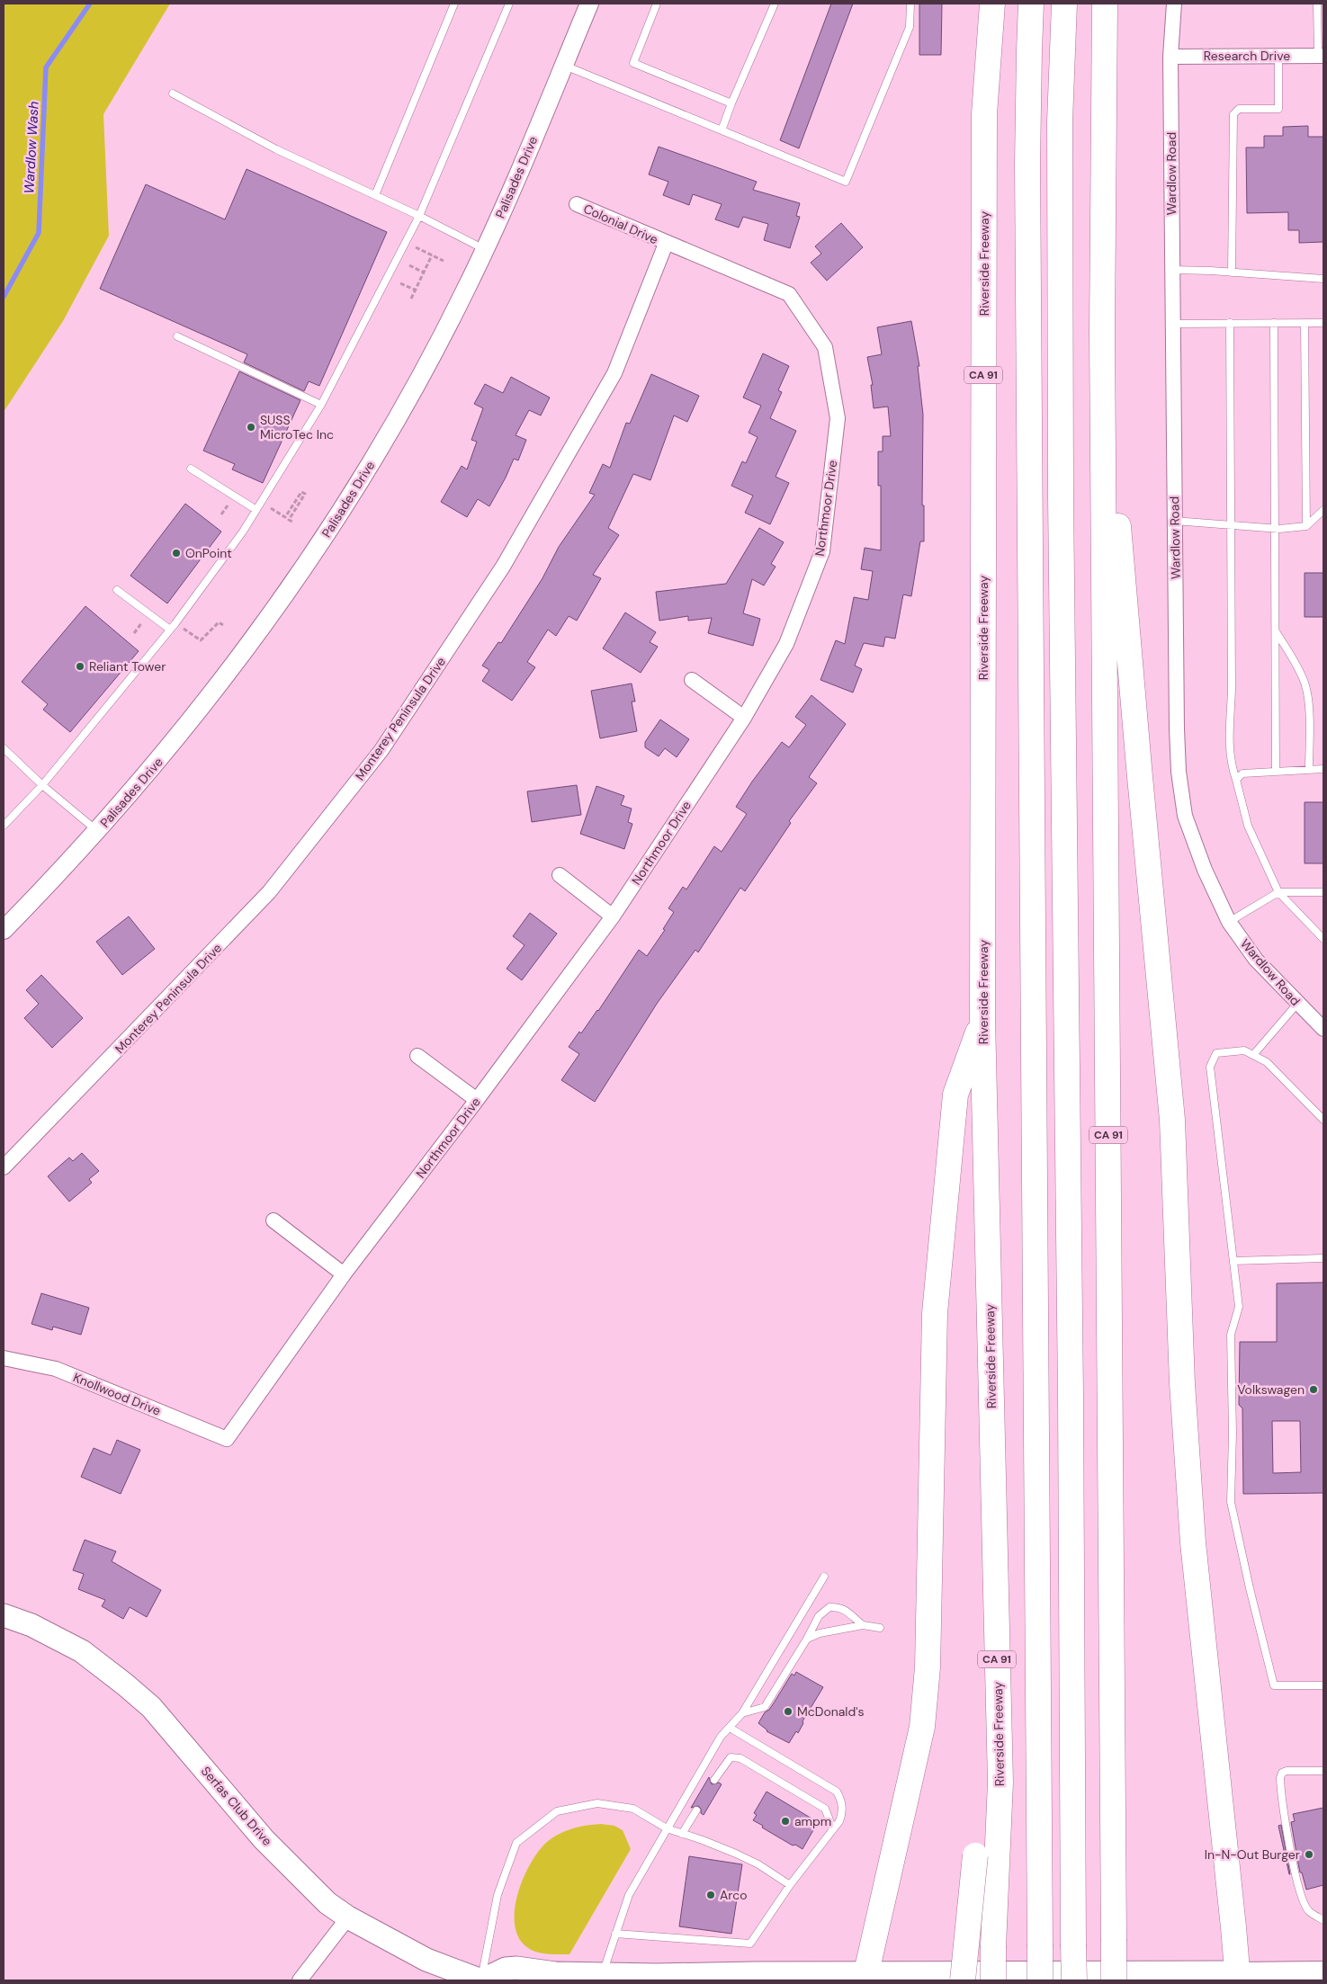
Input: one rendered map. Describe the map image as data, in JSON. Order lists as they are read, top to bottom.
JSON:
{
  "streets": {
    "highway": ["Riverside Freeway", "CA 91"],
    "main road": ["Serfas Club Drive"],
    "street": [
      "Research Drive",
      "Wardlow Road",
      "Palisades Drive",
      "Colonial Drive",
      "Northmoor Drive",
      "Monterey Peninsula Drive",
      "Knollwood Drive"
    ]
  },
  "crossings": [
    ["Research Drive", "Wardlow Road"],
    ["Colonial Drive", "Northmoor Drive"],
    ["Colonial Drive", "Monterey Peninsula Drive"],
    ["Northmoor Drive", "Monterey Peninsula Drive"],
    ["Northmoor Drive", "Knollwood Drive"]
  ],
  "water": ["Wardlow Wash"],
  "places": [
    "SUSS MicroTec Inc",
    "OnPoint",
    "Reliant Tower",
    "Volkswagen",
    "McDonald's",
    "ampm",
    "In-N-Out Burger",
    "Arco"
  ]
}
